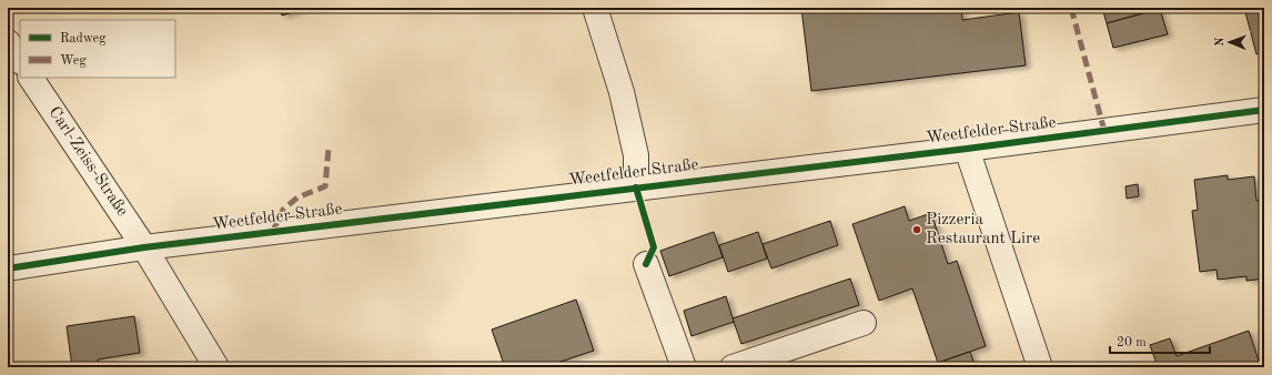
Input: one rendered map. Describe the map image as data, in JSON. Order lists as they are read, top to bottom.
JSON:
{
  "streets": {
    "street": ["Weetfelder Straße", "Carl-Zeiss-Straße"]
  },
  "crossings": [
    ["Weetfelder Straße", "Carl-Zeiss-Straße"]
  ],
  "places": ["Pizzeria Restaurant Lire"],
  "legend": ["Radweg", "Weg"],
  "scale_bar": "20 m",
  "north": "left"
}
